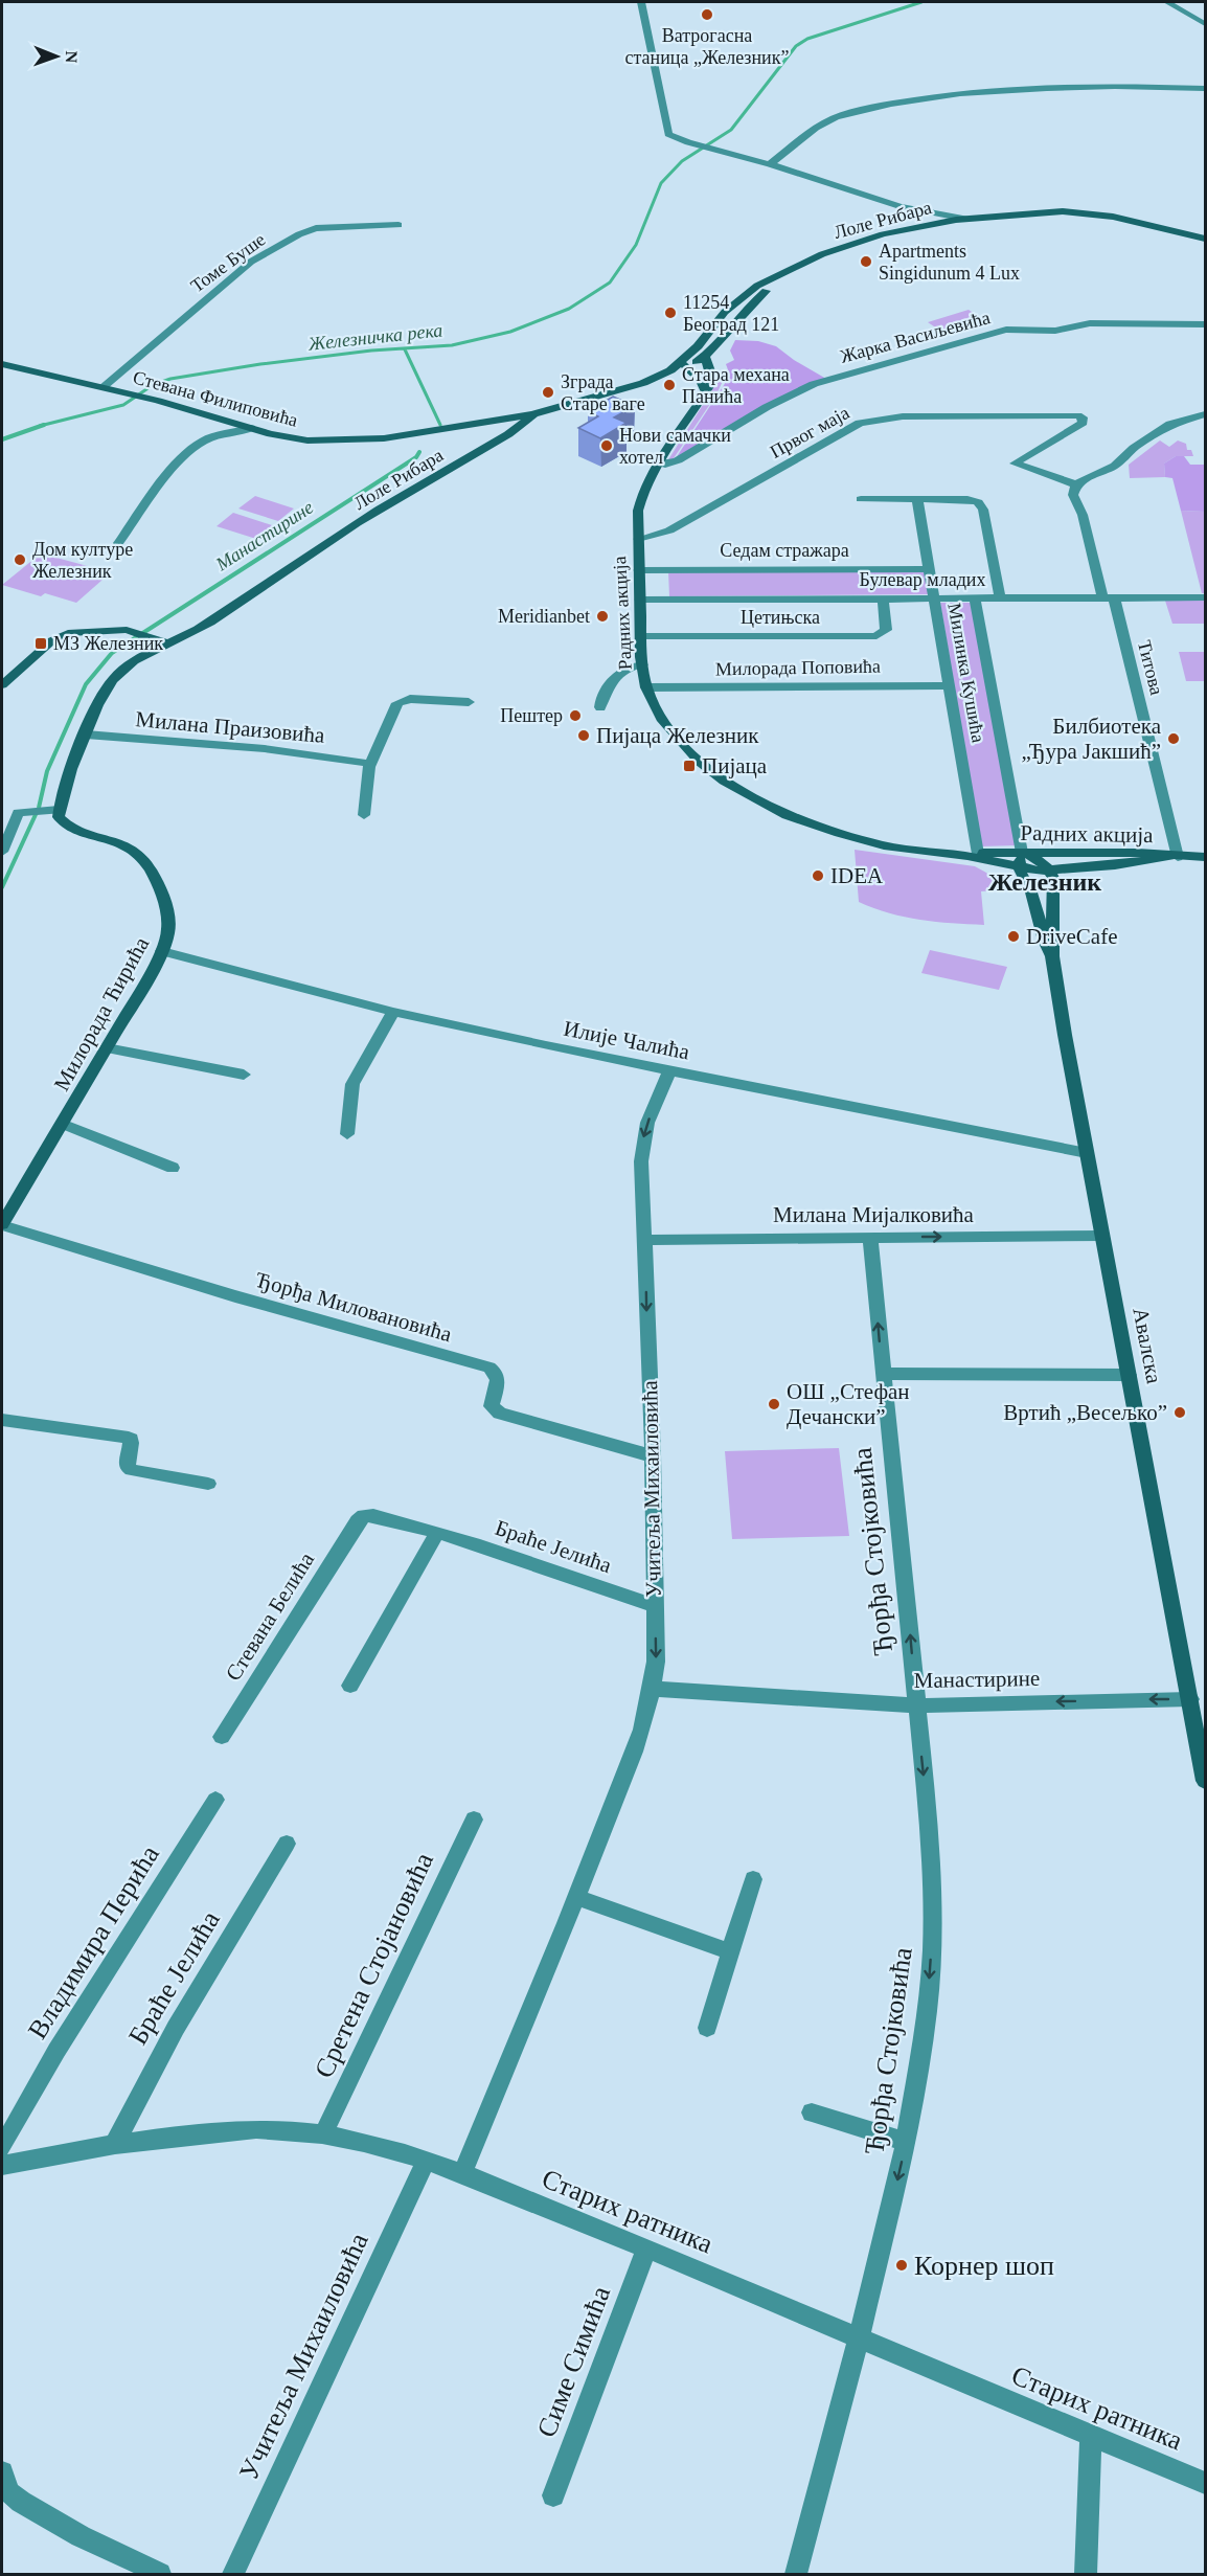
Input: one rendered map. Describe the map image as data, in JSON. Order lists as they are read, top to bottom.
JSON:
{
  "streets": {
    "main road": [
      "Лоле Рибара",
      "Стевана Филиповића",
      "Радних акција",
      "Милорада Ћирића",
      "Авалска"
    ],
    "street": [
      "Томе Буше",
      "Жарка Васиљевића",
      "Првог маја",
      "Седам стражара",
      "Булевар младих",
      "Цетињска",
      "Милорада Поповића",
      "Титова",
      "Милинка Кушића",
      "Милана Праизовића",
      "Илије Чалића",
      "Милана Мијалковића",
      "Ђорђа Миловановића",
      "Учитеља Михаиловића",
      "Браће Јелића",
      "Ђорђа Стојковића",
      "Стевана Белића",
      "Манастирине",
      "Владимира Перића",
      "Сретена Стојановића",
      "Старих ратника",
      "Симе Симића"
    ]
  },
  "crossings": [
    ["Лоле Рибара", "Стевана Филиповића"],
    ["Лоле Рибара", "Радних акција"],
    ["Томе Буше", "Стевана Филиповића"],
    ["Жарка Васиљевића", "Радних акција"],
    ["Првог маја", "Радних акција"],
    ["Првог маја", "Титова"],
    ["Седам стражара", "Радних акција"],
    ["Седам стражара", "Милинка Кушића"],
    ["Булевар младих", "Радних акција"],
    ["Булевар младих", "Цетињска"],
    ["Булевар младих", "Титова"],
    ["Булевар младих", "Милинка Кушића"],
    ["Радних акција", "Цетињска"],
    ["Радних акција", "Милорада Поповића"],
    ["Радних акција", "Титова"],
    ["Радних акција", "Милинка Кушића"],
    ["Радних акција", "Авалска"],
    ["Милорада Поповића", "Милинка Кушића"],
    ["Милорада Ћирића", "Илије Чалића"],
    ["Милорада Ћирића", "Ђорђа Миловановића"],
    ["Илије Чалића", "Авалска"],
    ["Илије Чалића", "Учитеља Михаиловића"],
    ["Милана Мијалковића", "Авалска"],
    ["Милана Мијалковића", "Учитеља Михаиловића"],
    ["Милана Мијалковића", "Ђорђа Стојковића"],
    ["Ђорђа Миловановића", "Учитеља Михаиловића"],
    ["Авалска", "Манастирине"],
    ["Учитеља Михаиловића", "Браће Јелића"],
    ["Учитеља Михаиловића", "Манастирине"],
    ["Учитеља Михаиловића", "Старих ратника"],
    ["Браће Јелића", "Стевана Белића"],
    ["Браће Јелића", "Старих ратника"],
    ["Ђорђа Стојковића", "Манастирине"],
    ["Ђорђа Стојковића", "Старих ратника"],
    ["Сретена Стојановића", "Старих ратника"],
    ["Старих ратника", "Симе Симића"]
  ],
  "one_way": ["Манастирине"],
  "districts": ["Железник"],
  "water": ["Железничка река", "Манастирине"],
  "places": {
    "other": [
      "Ватрогасна станица „Железник”",
      "Apartments Singidunum 4 Lux",
      "11254 Београд 121",
      "Стара механа Панића",
      "Зграда Старе ваге",
      "Нови самачки хотел",
      "Дом културе Железник",
      "Meridianbet",
      "Пештер",
      "Пијаца Железник",
      "Билбиотека „Ђура Јакшић”",
      "IDEA",
      "DriveCafe",
      "ОШ „Стефан Дечански”",
      "Вртић „Весељко”",
      "Корнер шоп"
    ],
    "transit": ["МЗ Железник", "Пијаца"]
  },
  "north": "right"
}
